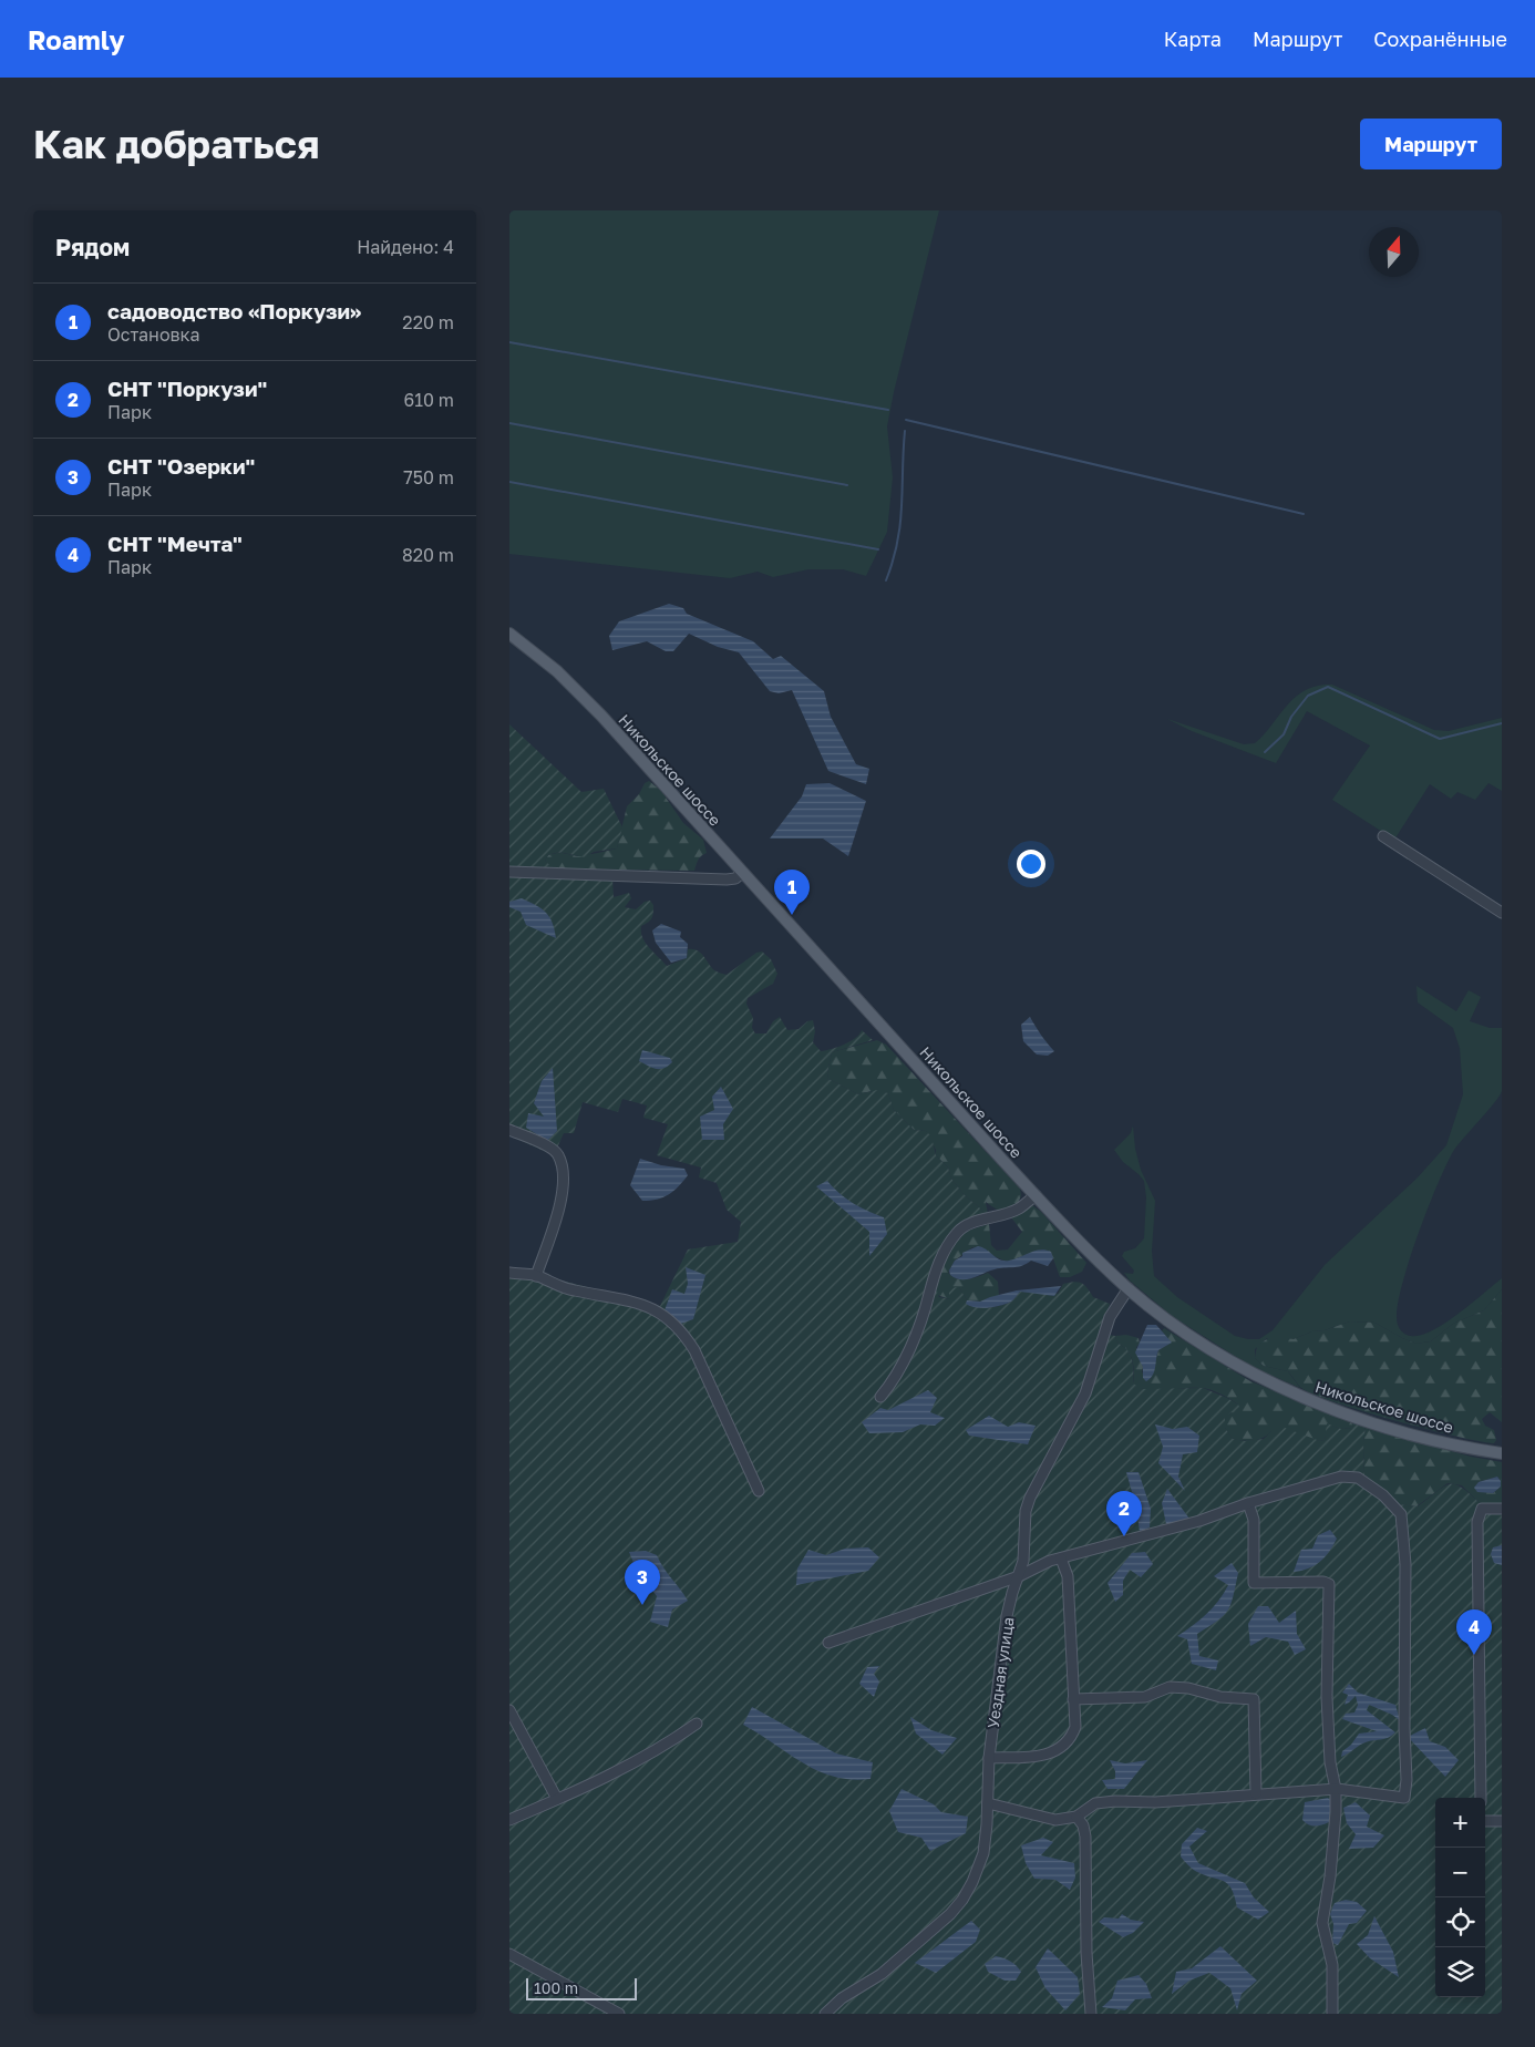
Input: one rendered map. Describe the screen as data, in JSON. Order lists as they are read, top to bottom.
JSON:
{
  "streets": {
    "main road": ["Никольское шоссе"],
    "street": ["Уездная улица"]
  },
  "crossings": [
    ["Никольское шоссе", "Уездная улица"]
  ],
  "scale_bar": "100 m",
  "north": "top",
  "page": {
    "header": "Roamly",
    "nav": ["Карта", "Маршрут", "Сохранённые"],
    "buttons": "Маршрут",
    "title": "Как добраться",
    "heading": ["Рядом", "Найдено: 4"],
    "list": [
      {
        "mark": "1",
        "name": "садоводство «Поркузи»",
        "note": "Остановка",
        "value": "220 m"
      },
      {
        "mark": "2",
        "name": "СНТ \"Поркузи\"",
        "note": "Парк",
        "value": "610 m"
      },
      {
        "mark": "3",
        "name": "СНТ \"Озерки\"",
        "note": "Парк",
        "value": "750 m"
      },
      {
        "mark": "4",
        "name": "СНТ \"Мечта\"",
        "note": "Парк",
        "value": "820 m"
      }
    ],
    "pins": [
      "1",
      "2",
      "3",
      "4"
    ],
    "map_buttons": ["+", "−"],
    "scale": "100 m"
  }
}
